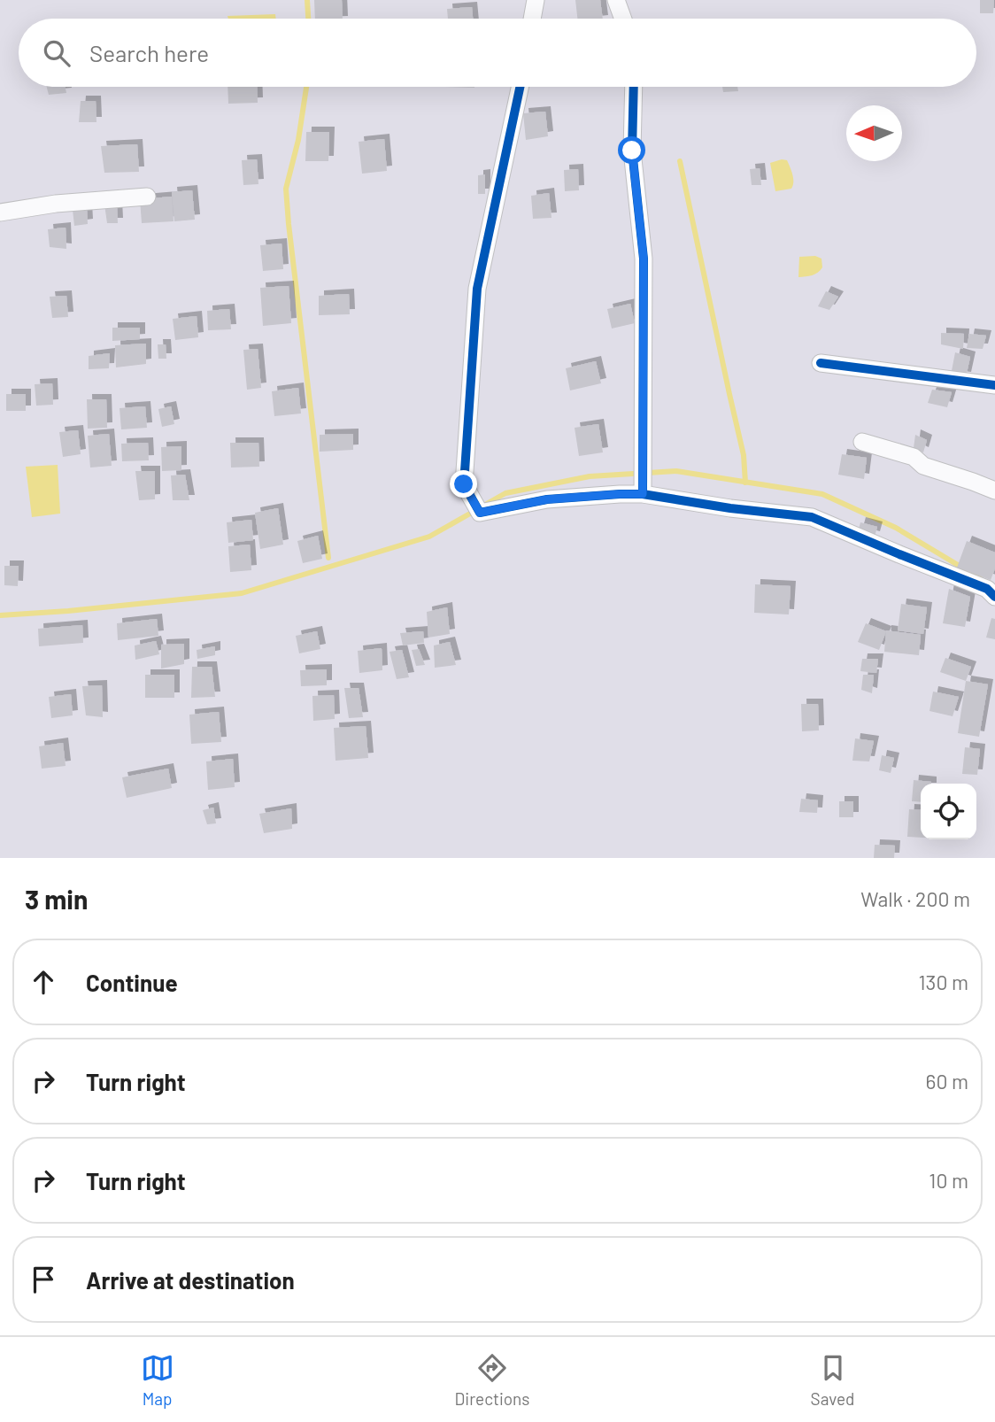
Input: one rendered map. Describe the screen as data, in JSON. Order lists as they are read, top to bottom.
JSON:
{
  "north": "left",
  "page": {
    "search": "Search here",
    "heading": ["3 min", "Walk · 200 m"],
    "list": [
      ["Continue", "130 m"],
      ["Turn right", "60 m"],
      ["Turn right", "10 m"],
      "Arrive at destination"
    ],
    "nav": ["Map", "Directions", "Saved"]
  }
}
